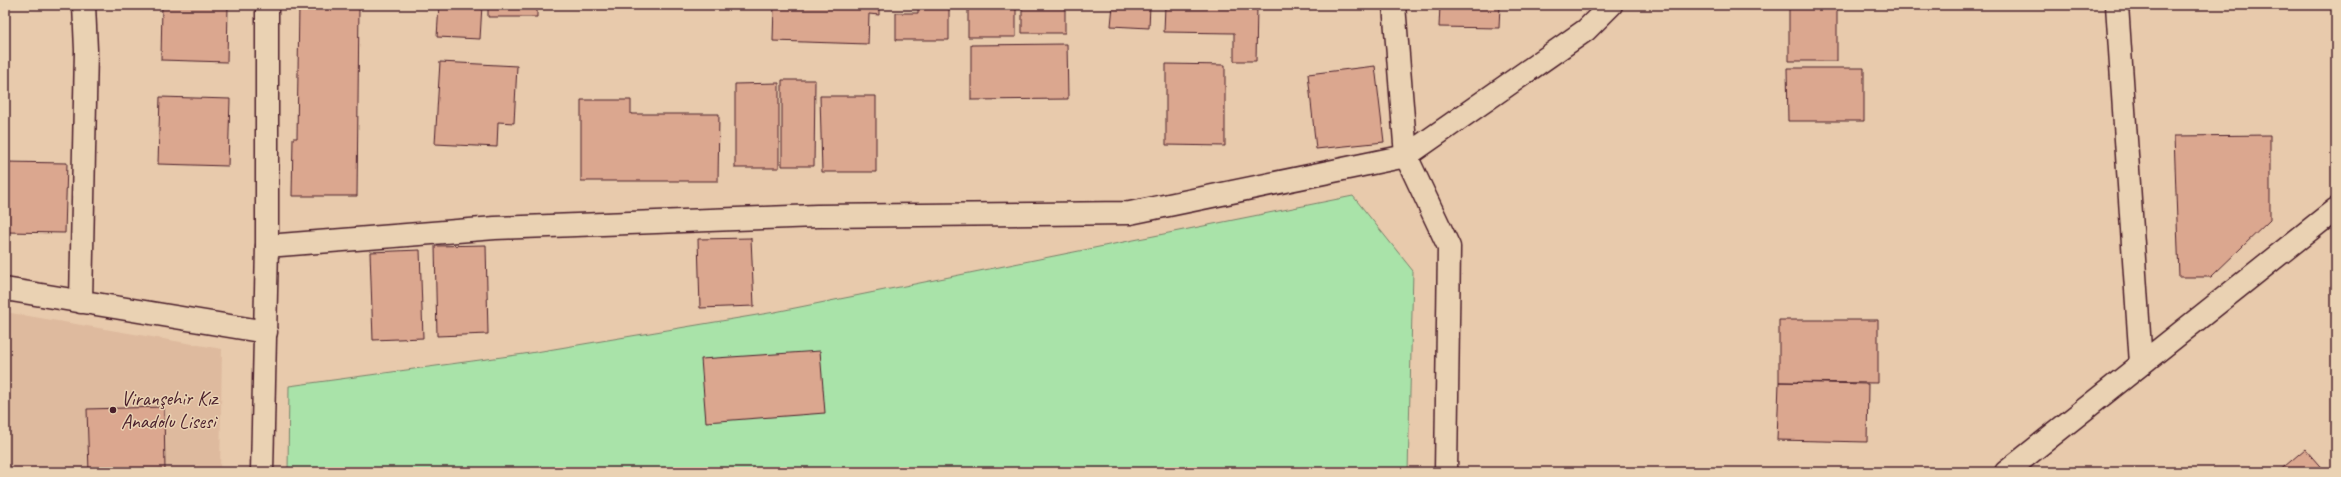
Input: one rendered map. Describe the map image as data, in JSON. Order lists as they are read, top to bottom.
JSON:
{
  "places": ["Viranşehir Kız Anadolu Lisesi"]
}
